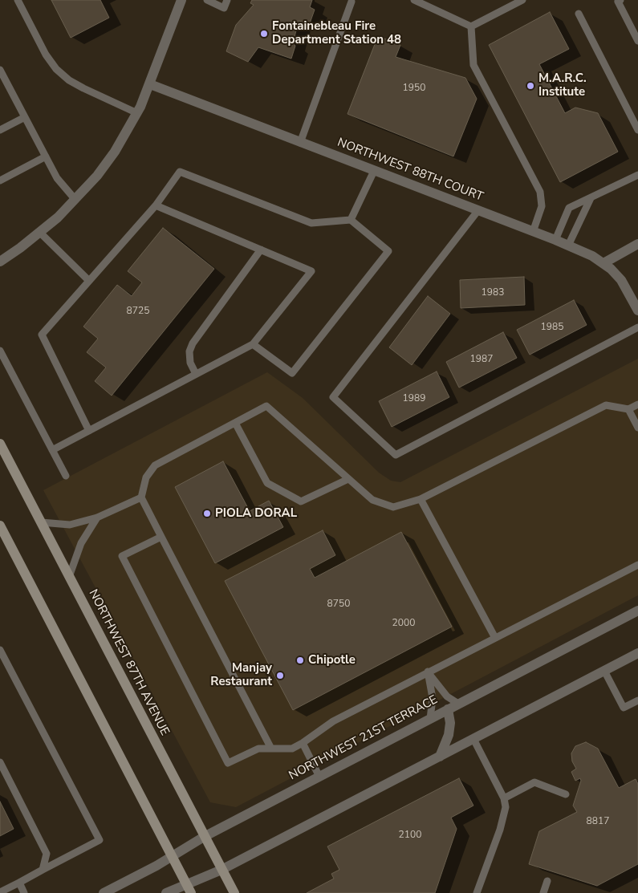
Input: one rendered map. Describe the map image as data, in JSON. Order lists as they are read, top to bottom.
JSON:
{
  "streets": {
    "main road": ["NORTHWEST 87TH AVENUE"],
    "street": ["NORTHWEST 88TH COURT", "NORTHWEST 21ST TERRACE"]
  },
  "crossings": [
    ["NORTHWEST 87TH AVENUE", "NORTHWEST 21ST TERRACE"]
  ],
  "places": [
    "Fontainebleau Fire Department Station 48",
    "M.A.R.C. Institute",
    "PIOLA DORAL",
    "Chipotle",
    "Manjay Restaurant"
  ],
  "house_numbers": [
    "1950",
    "1983",
    "8725",
    "1985",
    "1987",
    "1989",
    "8750",
    "2000",
    "8817",
    "2100"
  ]
}
